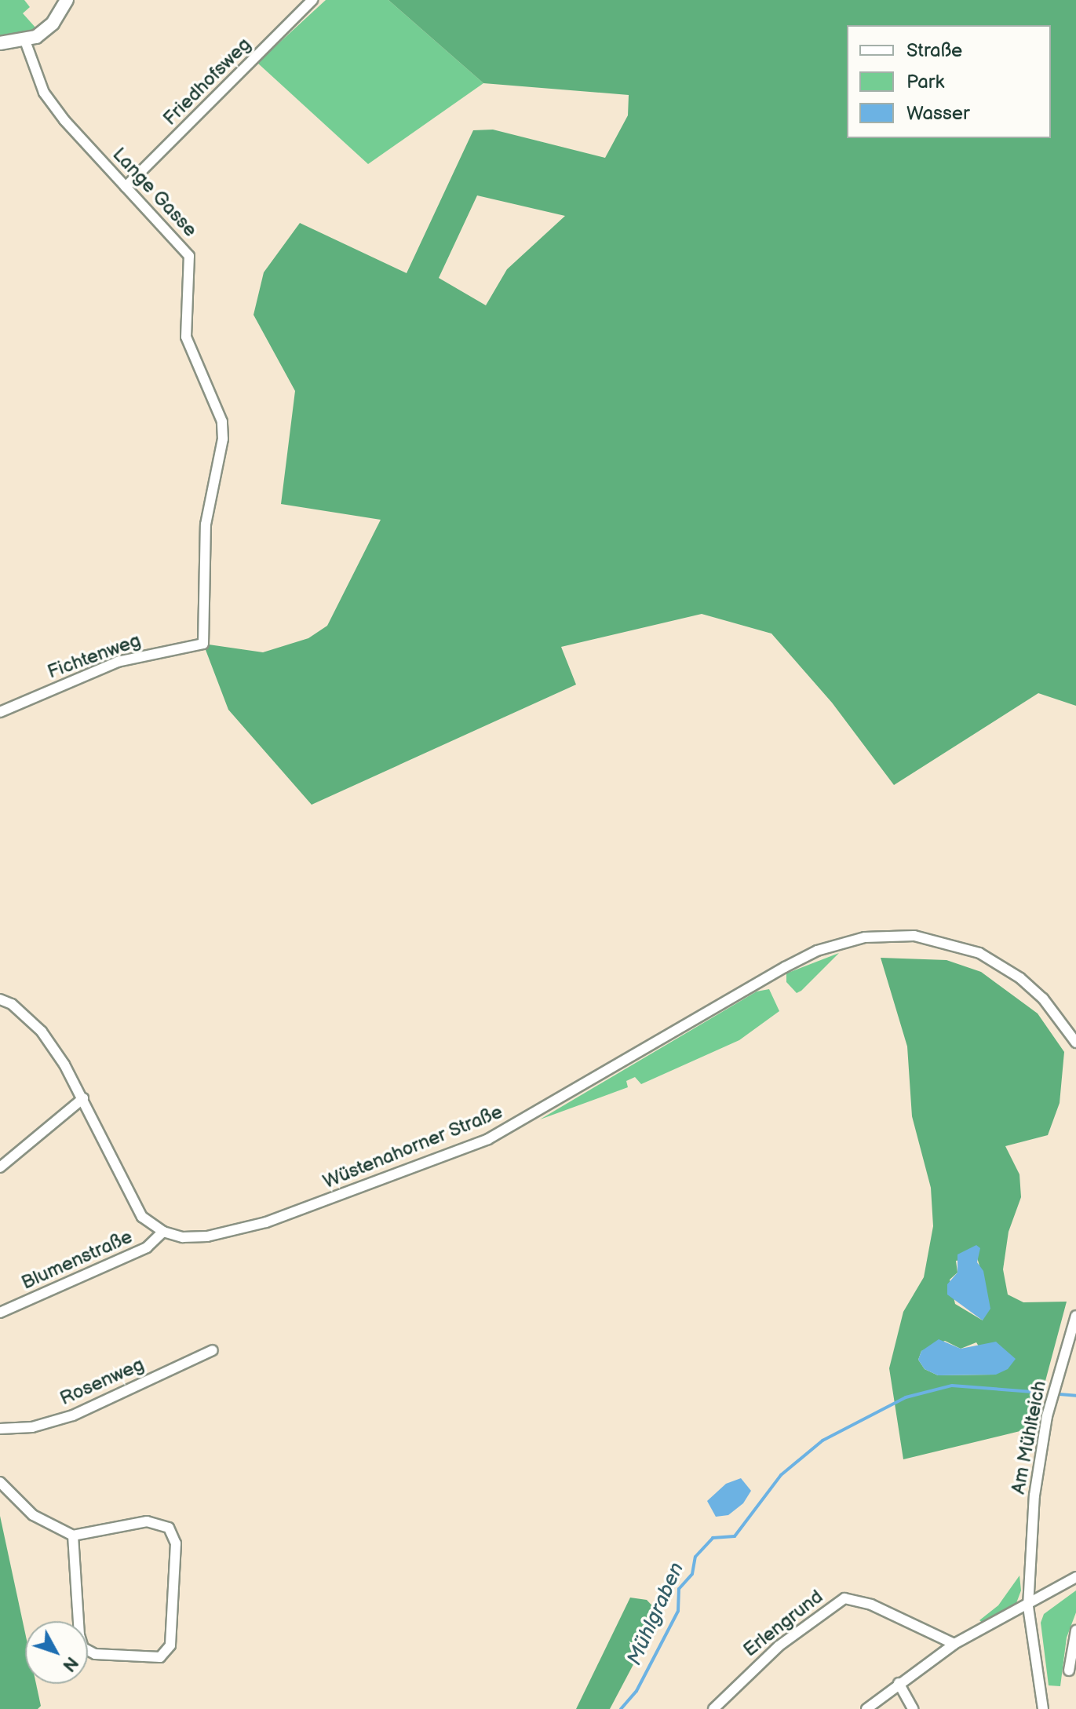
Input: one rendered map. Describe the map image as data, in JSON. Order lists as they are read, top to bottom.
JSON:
{
  "streets": {
    "street": [
      "Friedhofsweg",
      "Lange Gasse",
      "Fichtenweg",
      "Wüstenahorner Straße",
      "Blumenstraße",
      "Rosenweg",
      "Am Mühlteich",
      "Erlengrund"
    ]
  },
  "crossings": [
    ["Friedhofsweg", "Lange Gasse"],
    ["Lange Gasse", "Fichtenweg"],
    ["Wüstenahorner Straße", "Blumenstraße"]
  ],
  "water": ["Mühlgraben"],
  "legend": ["Straße", "Park", "Wasser"],
  "north": "bottom right"
}
